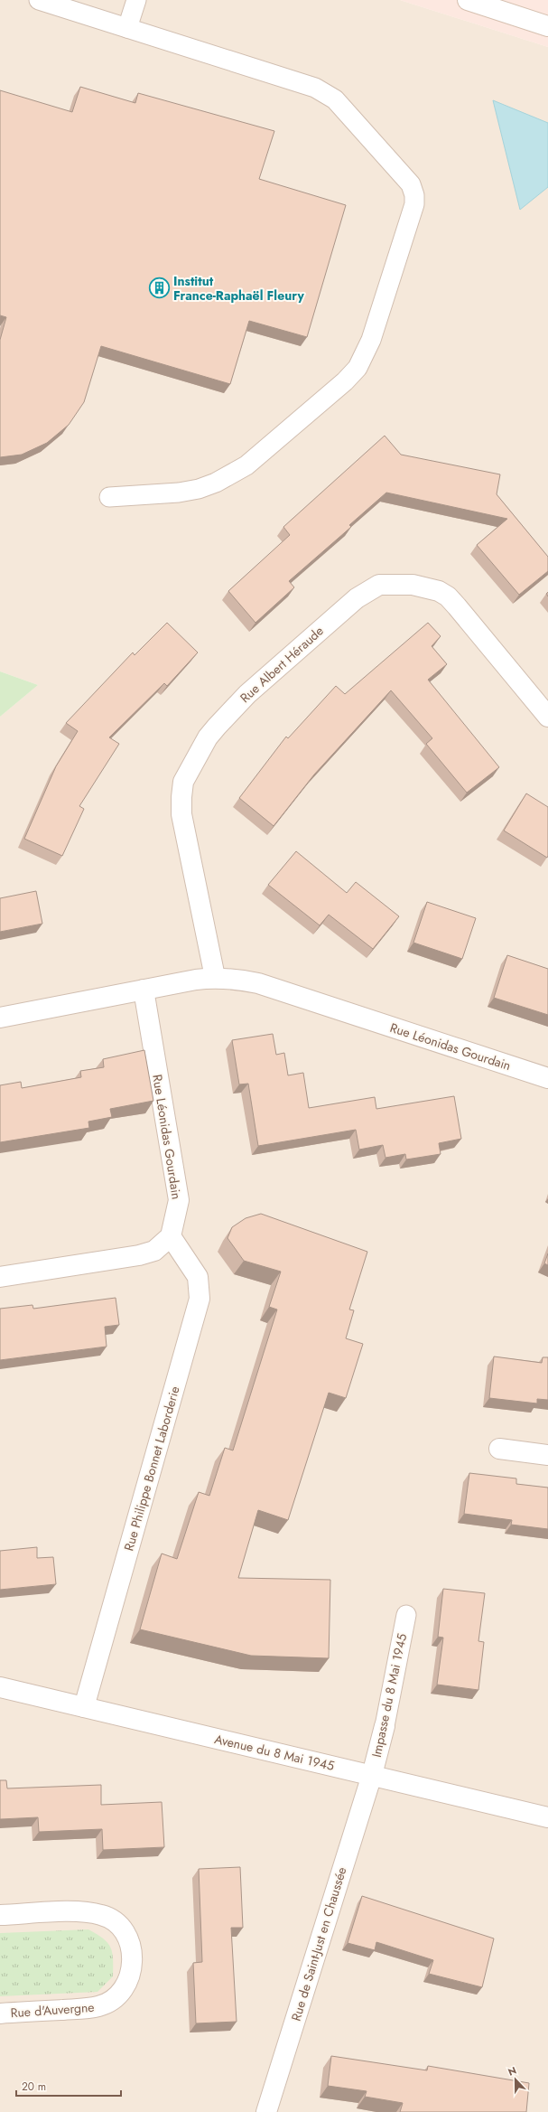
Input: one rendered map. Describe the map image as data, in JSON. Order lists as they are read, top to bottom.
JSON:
{
  "streets": {
    "street": [
      "Rue Albert Héraude",
      "Rue Léonidas Gourdain",
      "Rue Philippe Bonnet Laborderie",
      "Impasse du 8 Mai 1945",
      "Avenue du 8 Mai 1945",
      "Rue de Saint-Just en Chaussée",
      "Rue d'Auvergne"
    ]
  },
  "crossings": [
    ["Rue Albert Héraude", "Rue Léonidas Gourdain"],
    ["Rue Léonidas Gourdain", "Rue Philippe Bonnet Laborderie"],
    ["Rue Philippe Bonnet Laborderie", "Avenue du 8 Mai 1945"],
    ["Impasse du 8 Mai 1945", "Avenue du 8 Mai 1945"],
    ["Impasse du 8 Mai 1945", "Rue de Saint-Just en Chaussée"],
    ["Avenue du 8 Mai 1945", "Rue de Saint-Just en Chaussée"]
  ],
  "places": {
    "building": ["Institut France-Raphaël Fleury"]
  },
  "scale_bar": "20 m",
  "north": "top"
}
